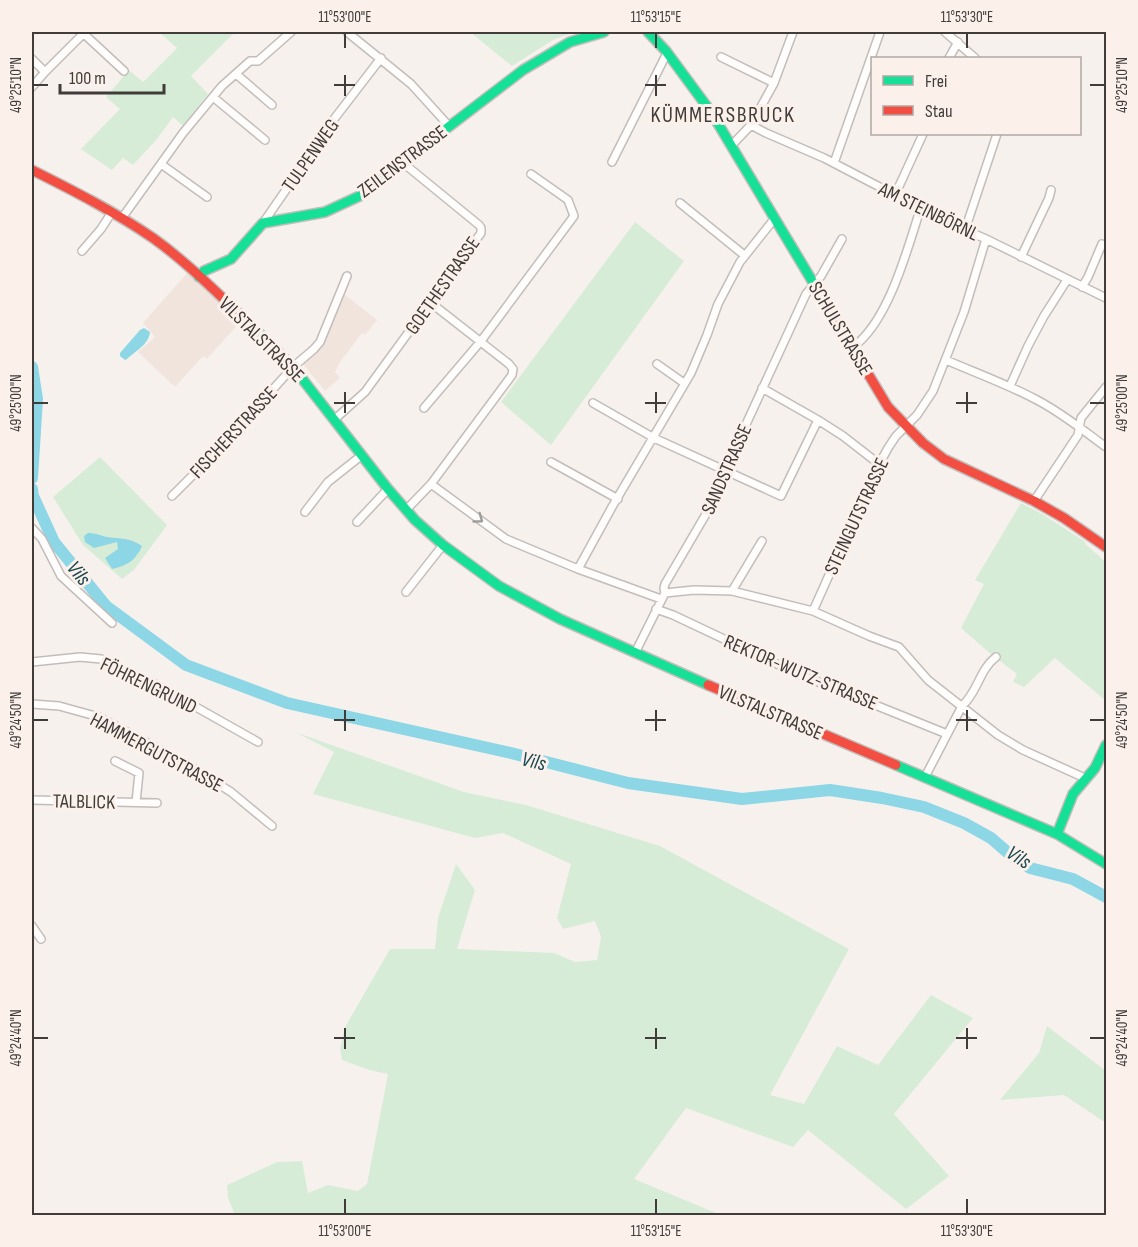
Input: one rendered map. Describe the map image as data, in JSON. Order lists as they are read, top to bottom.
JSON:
{
  "streets": {
    "main road": ["ZEILENSTRASSE", "SCHULSTRASSE", "VILSTALSTRASSE"],
    "street": [
      "TULPENWEG",
      "AM STEINBÖRNL",
      "GOETHESTRASSE",
      "FISCHERSTRASSE",
      "SANDSTRASSE",
      "STEINGUTSTRASSE",
      "REKTOR-WUTZ-STRASSE",
      "FÖHRENGRUND",
      "HAMMERGUTSTRASSE",
      "TALBLICK"
    ]
  },
  "crossings": [
    ["TULPENWEG", "ZEILENSTRASSE"],
    ["ZEILENSTRASSE", "GOETHESTRASSE"],
    ["AM STEINBÖRNL", "STEINGUTSTRASSE"],
    ["GOETHESTRASSE", "VILSTALSTRASSE"],
    ["SCHULSTRASSE", "SANDSTRASSE"],
    ["SCHULSTRASSE", "STEINGUTSTRASSE"],
    ["VILSTALSTRASSE", "FISCHERSTRASSE"],
    ["VILSTALSTRASSE", "SANDSTRASSE"],
    ["SANDSTRASSE", "REKTOR-WUTZ-STRASSE"]
  ],
  "districts": ["KÜMMERSBRUCK"],
  "water": ["Vils"],
  "legend": ["Frei", "Stau"],
  "scale_bar": "100 m",
  "coordinates": [
    "11°53'00\"E",
    "11°53'15\"E",
    "11°53'30\"E",
    "49°25'10\"N",
    "49°25'00\"N",
    "49°24'50\"N",
    "49°24'40\"N"
  ]
}
